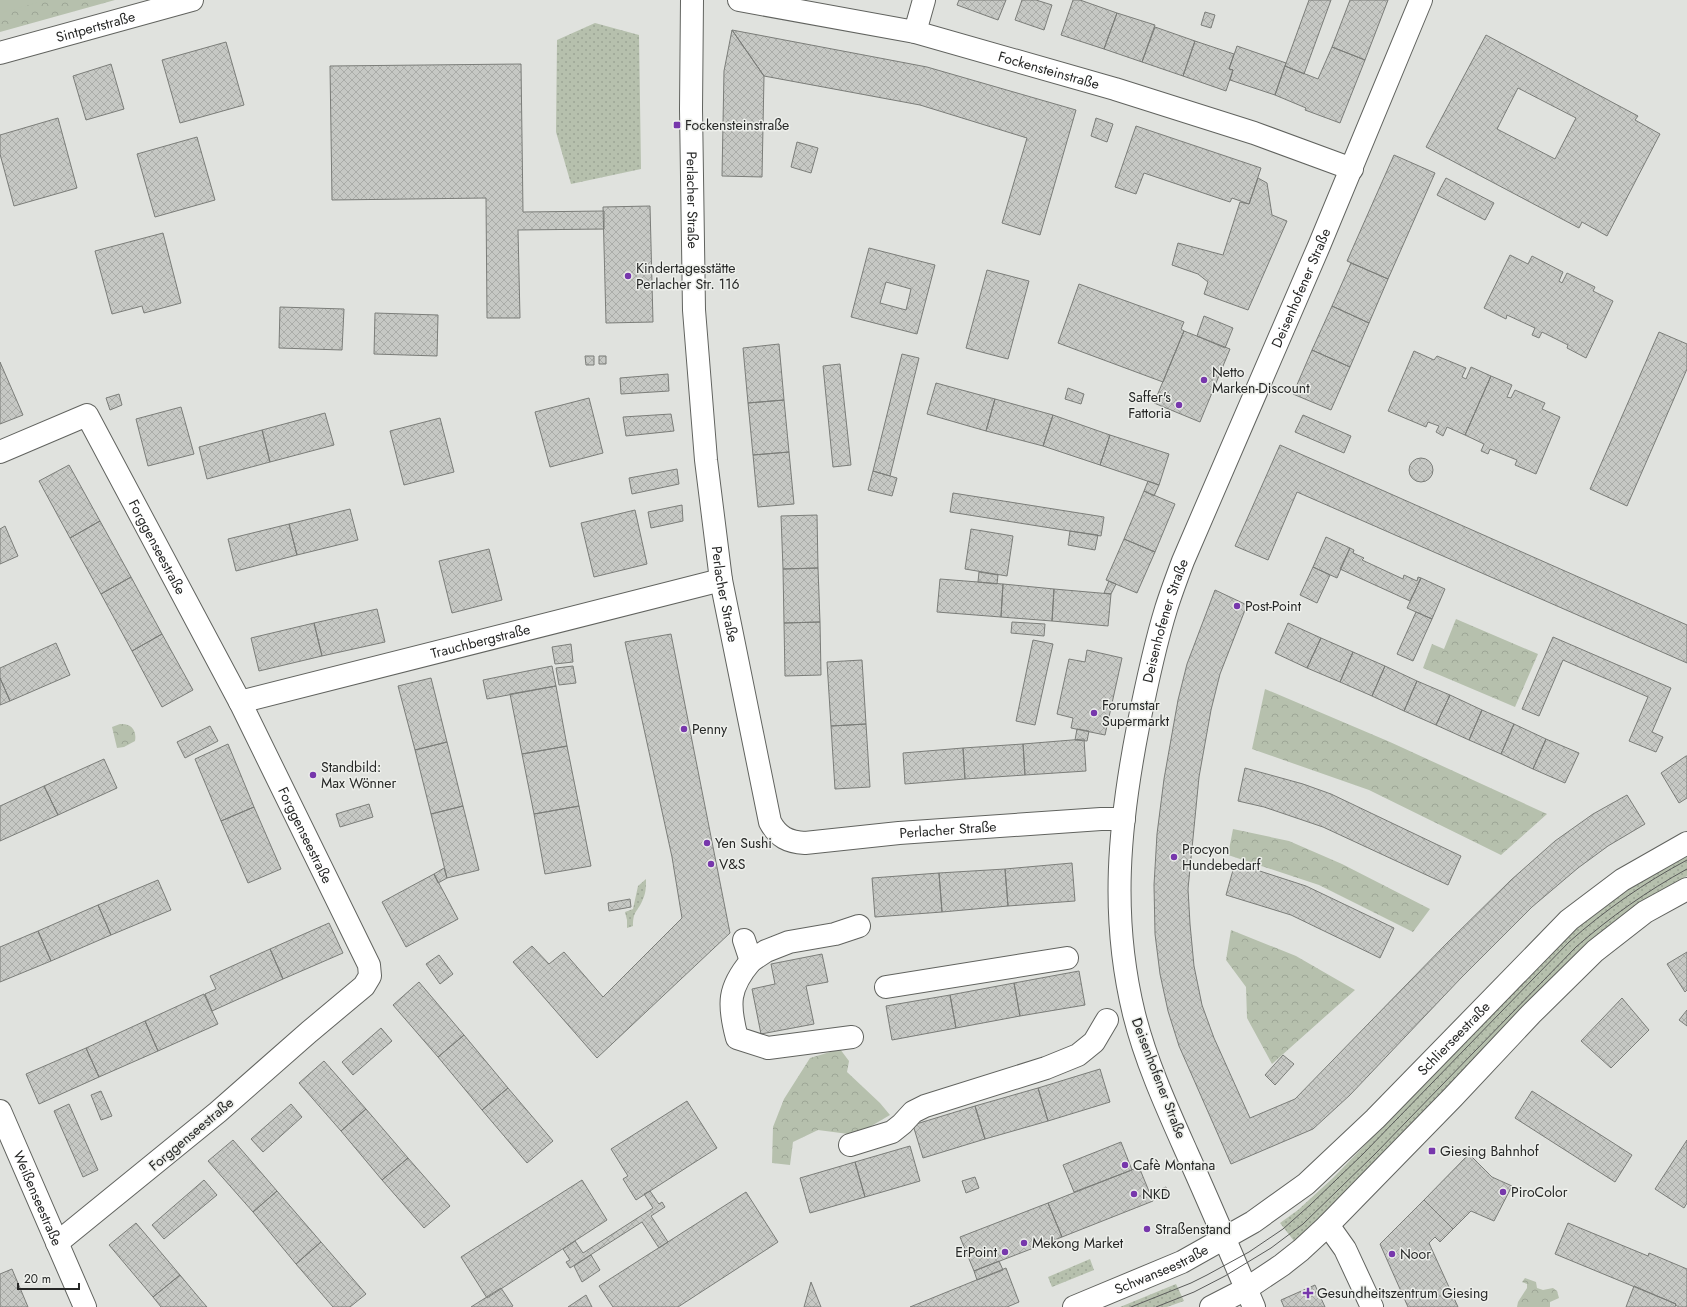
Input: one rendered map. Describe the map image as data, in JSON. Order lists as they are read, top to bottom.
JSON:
{
  "streets": {
    "street": [
      "Sintpertstraße",
      "Fockensteinstraße",
      "Perlacher Straße",
      "Deisenhofener Straße",
      "Forggenseestraße",
      "Trauchbergstraße",
      "Schlierseestraße",
      "Weißenseestraße",
      "Schwanseestraße"
    ]
  },
  "crossings": [
    ["Fockensteinstraße", "Deisenhofener Straße"],
    ["Perlacher Straße", "Deisenhofener Straße"],
    ["Perlacher Straße", "Trauchbergstraße"],
    ["Deisenhofener Straße", "Schlierseestraße"],
    ["Deisenhofener Straße", "Schwanseestraße"],
    ["Forggenseestraße", "Trauchbergstraße"],
    ["Forggenseestraße", "Weißenseestraße"],
    ["Schlierseestraße", "Schwanseestraße"]
  ],
  "places": {
    "transit": ["Fockensteinstraße", "Giesing Bahnhof"],
    "other": [
      "Kindertagesstätte Perlacher Str. 116",
      "Netto Marken-Discount",
      "Saffer's Fattoria",
      "Post-Point",
      "Forumstar Supermarkt",
      "Penny",
      "Standbild: Max Wönner",
      "Yen Sushi",
      "Procyon Hundebedarf",
      "V&S",
      "Cafè Montana",
      "PiroColor",
      "NKD",
      "Straßenstand",
      "Mekong Market",
      "ErPoint",
      "Noor"
    ],
    "health": ["Gesundheitszentrum Giesing"]
  },
  "scale_bar": "20 m"
}
